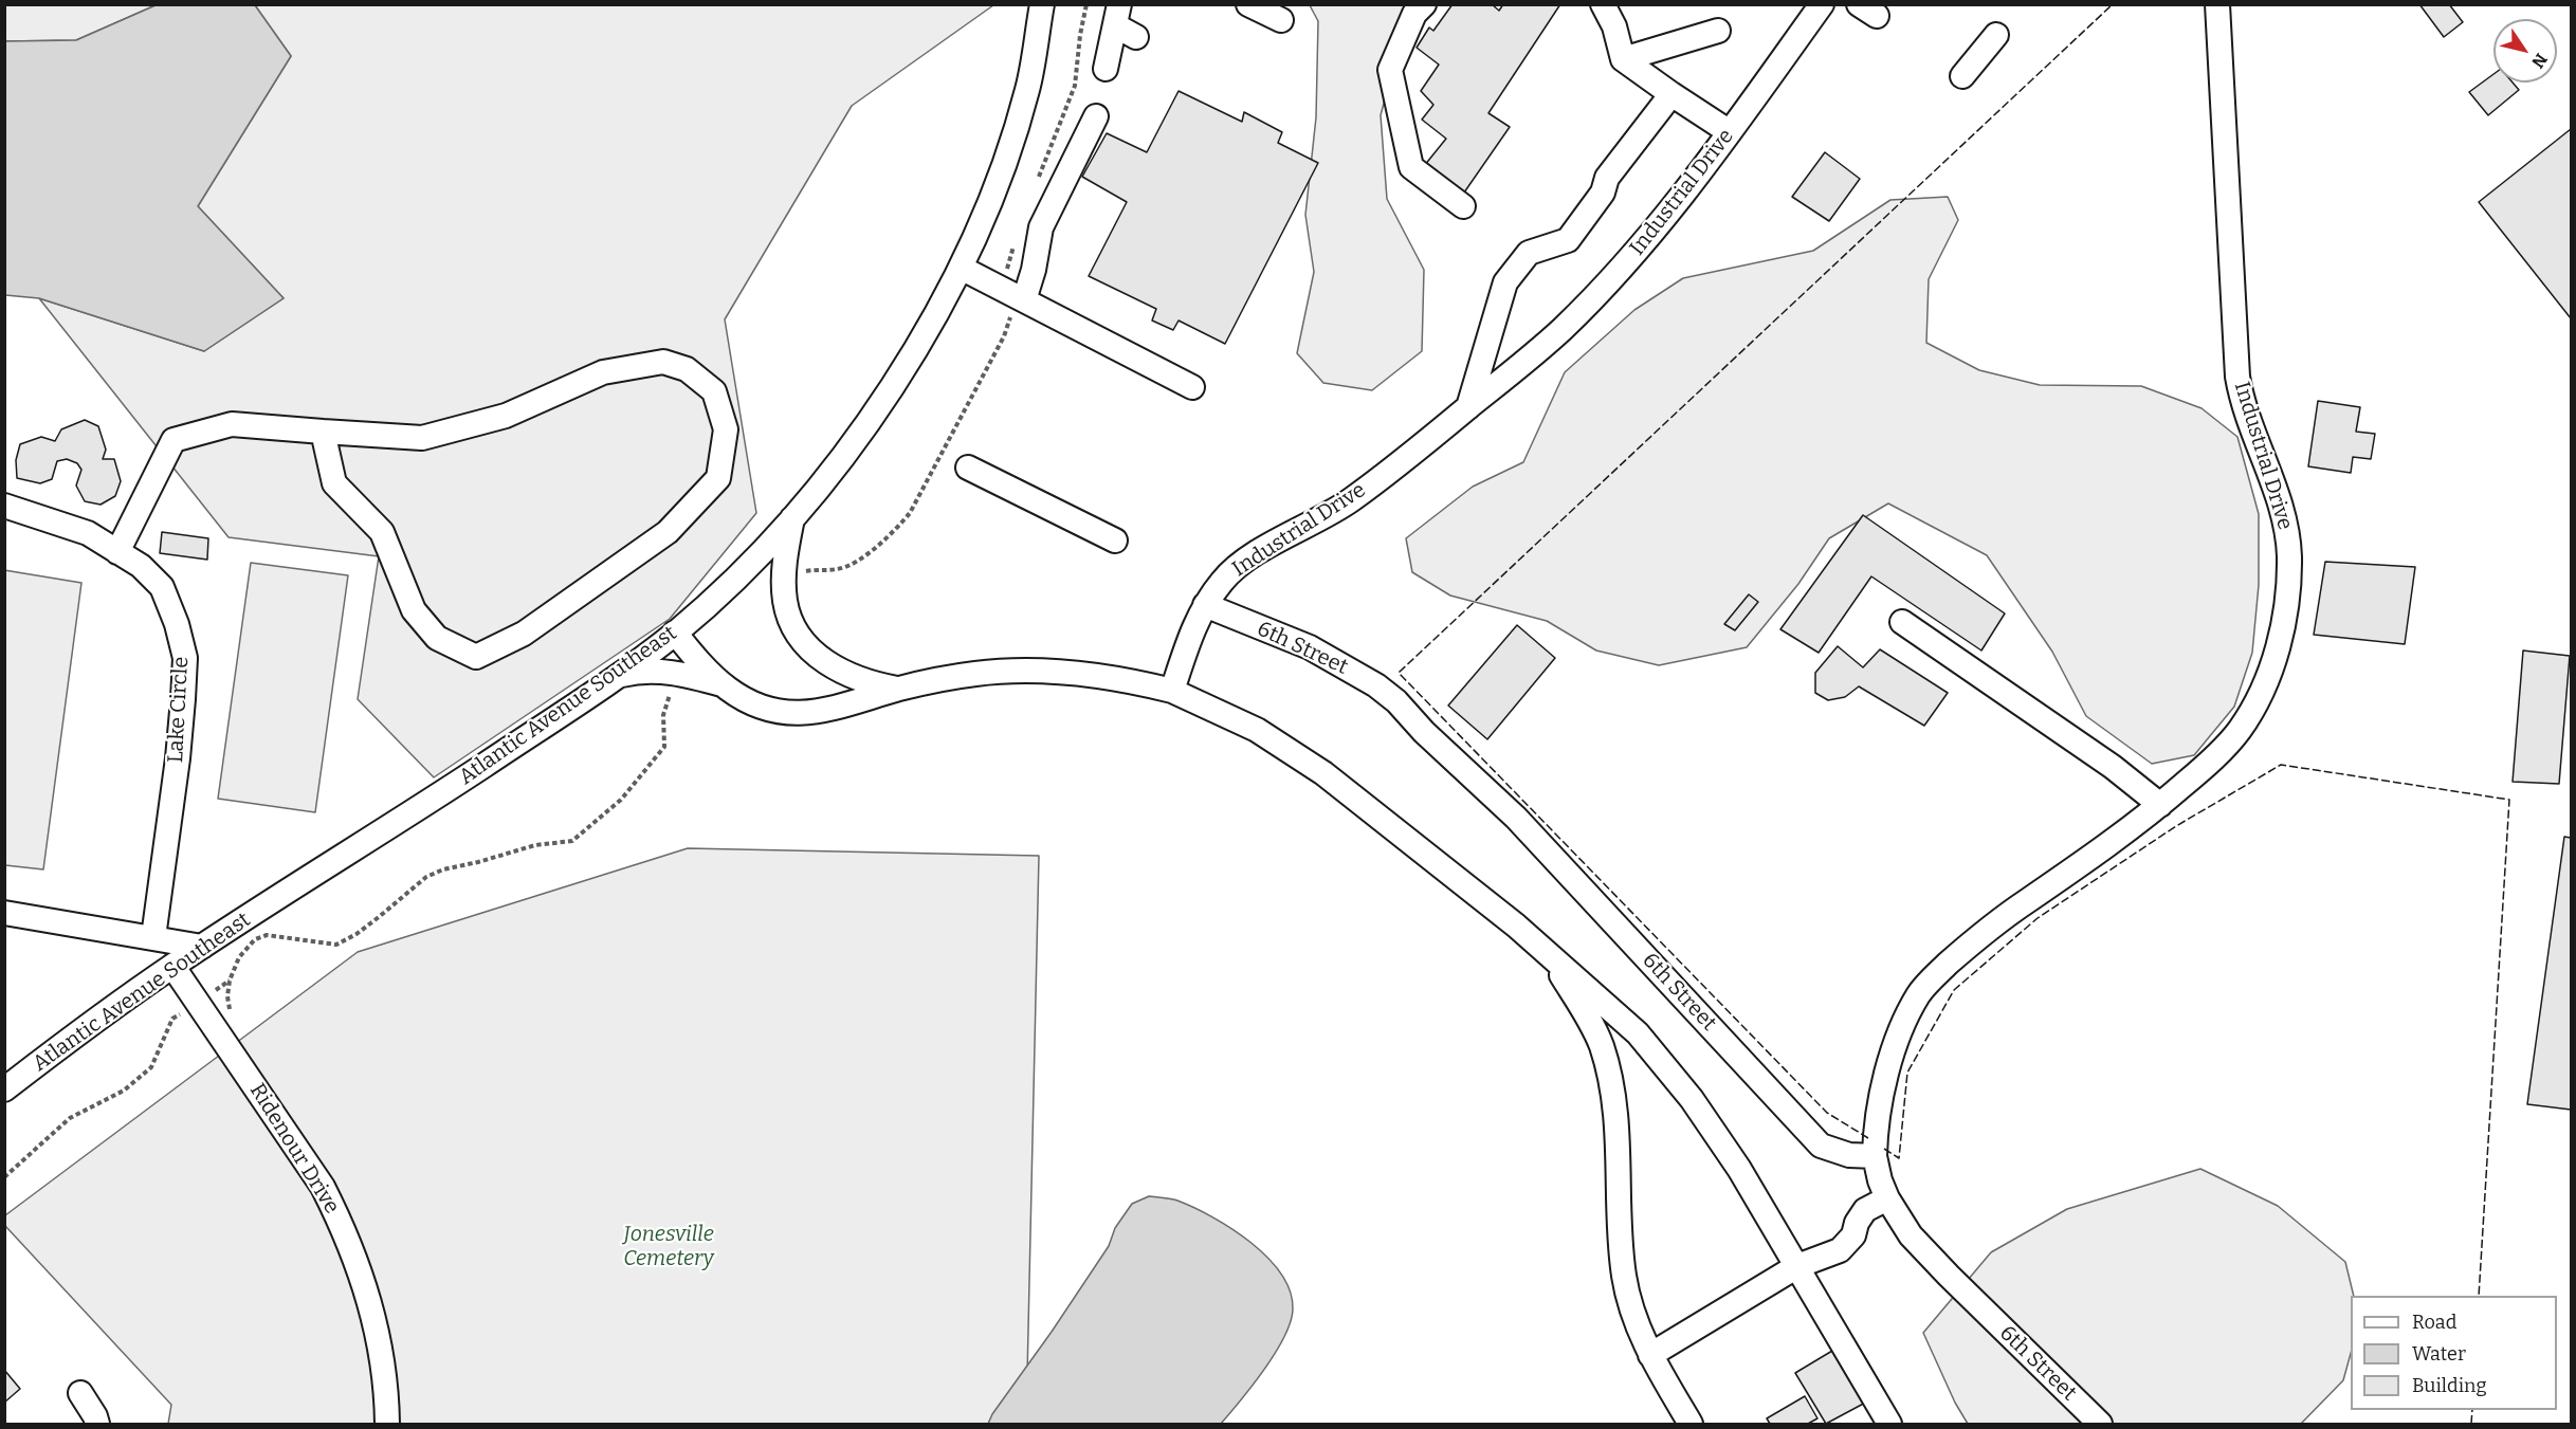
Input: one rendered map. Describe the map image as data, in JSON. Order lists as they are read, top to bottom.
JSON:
{
  "streets": {
    "street": [
      "Industrial Drive",
      "6th Street",
      "Atlantic Avenue Southeast",
      "Lake Circle",
      "Ridenour Drive"
    ]
  },
  "crossings": [
    ["Industrial Drive", "6th Street"],
    ["Atlantic Avenue Southeast", "Ridenour Drive"]
  ],
  "parks": ["Jonesville Cemetery"],
  "legend": ["Road", "Water", "Building"],
  "north": "bottom right"
}
